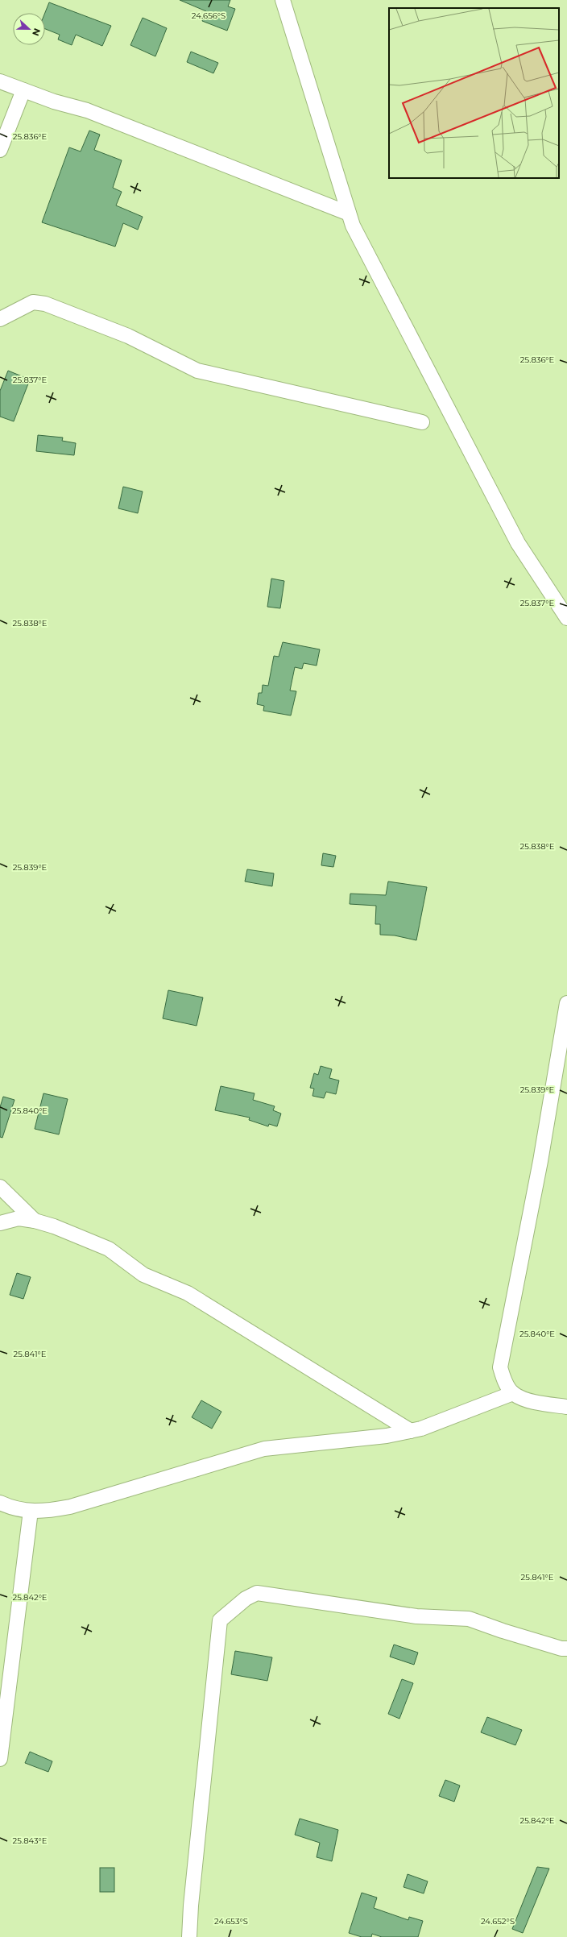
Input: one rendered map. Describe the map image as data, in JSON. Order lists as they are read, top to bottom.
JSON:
{
  "north": "right",
  "coordinates": [
    "24.656°S",
    "25.836°E",
    "25.837°E",
    "25.838°E",
    "25.839°E",
    "25.840°E",
    "25.841°E",
    "25.842°E",
    "25.843°E",
    "24.653°S",
    "24.652°S"
  ]
}
